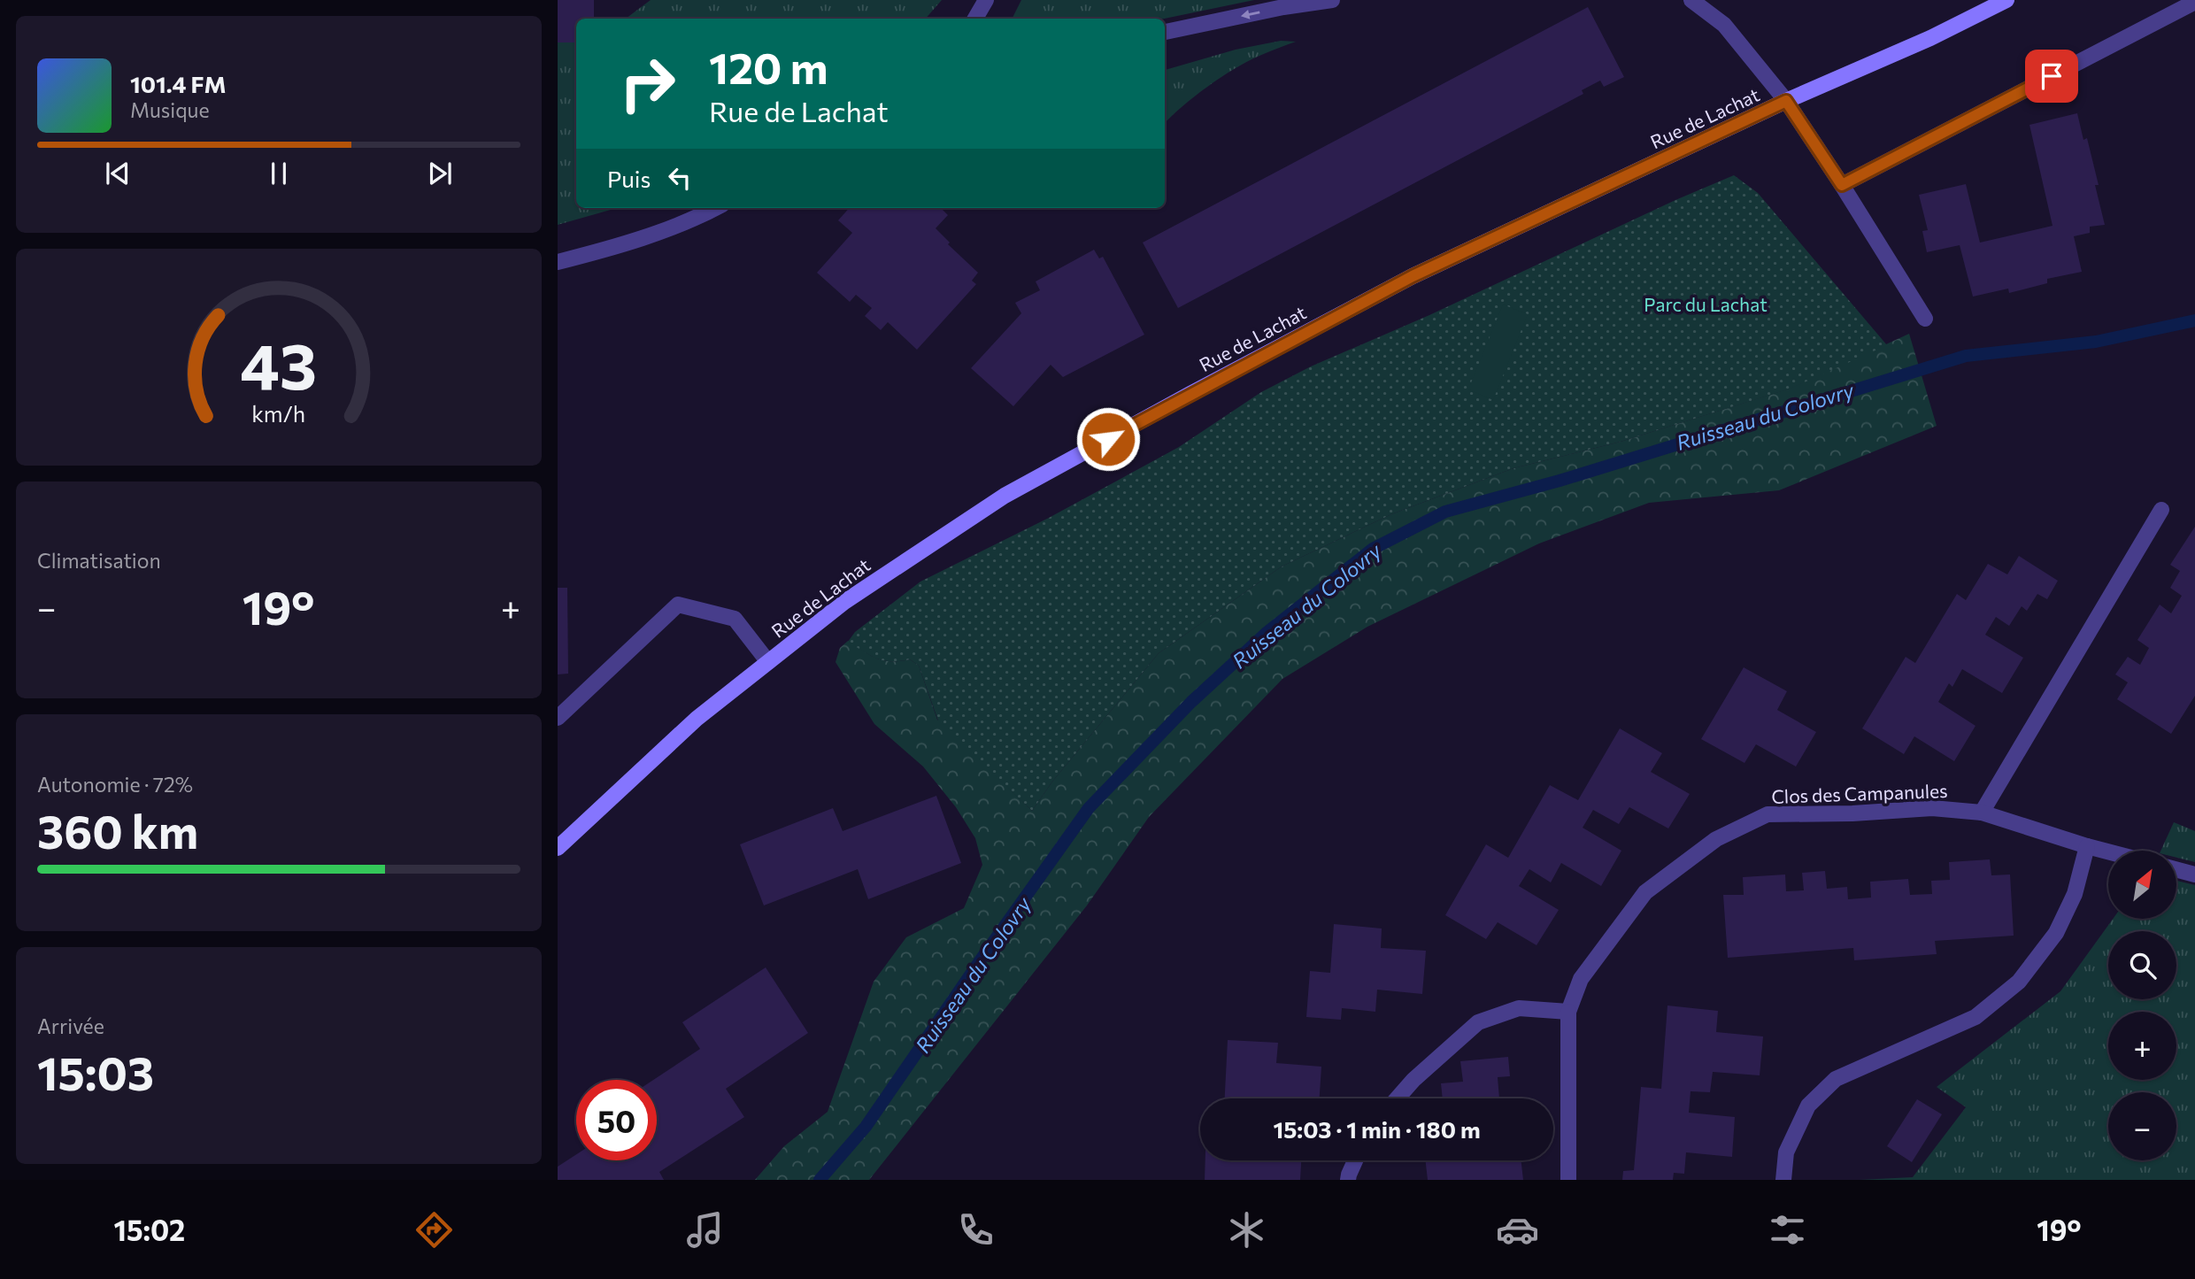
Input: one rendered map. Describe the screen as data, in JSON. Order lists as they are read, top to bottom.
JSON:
{
  "streets": {
    "main road": ["Rue de Lachat"],
    "street": ["Clos des Campanules"]
  },
  "water": ["Ruisseau du Colovry"],
  "parks": ["Parc du Lachat"],
  "north": "top right",
  "page": {
    "turn": ["120 m", "Rue de Lachat"],
    "song": ["101.4 FM", "Musique"],
    "then": "Puis",
    "tile": [
      "Climatisation",
      ["Autonomie · 72%", "360 km"],
      ["Arrivée", "15:03"]
    ],
    "heat": ["−", "19°", "+"],
    "map_buttons": ["+", "−"],
    "limit": "50",
    "trip": "15:03 · 1 min · 180 m",
    "tabs": ["15:02", "19°"],
    "gauge": ["43", "km/h"]
  }
}
